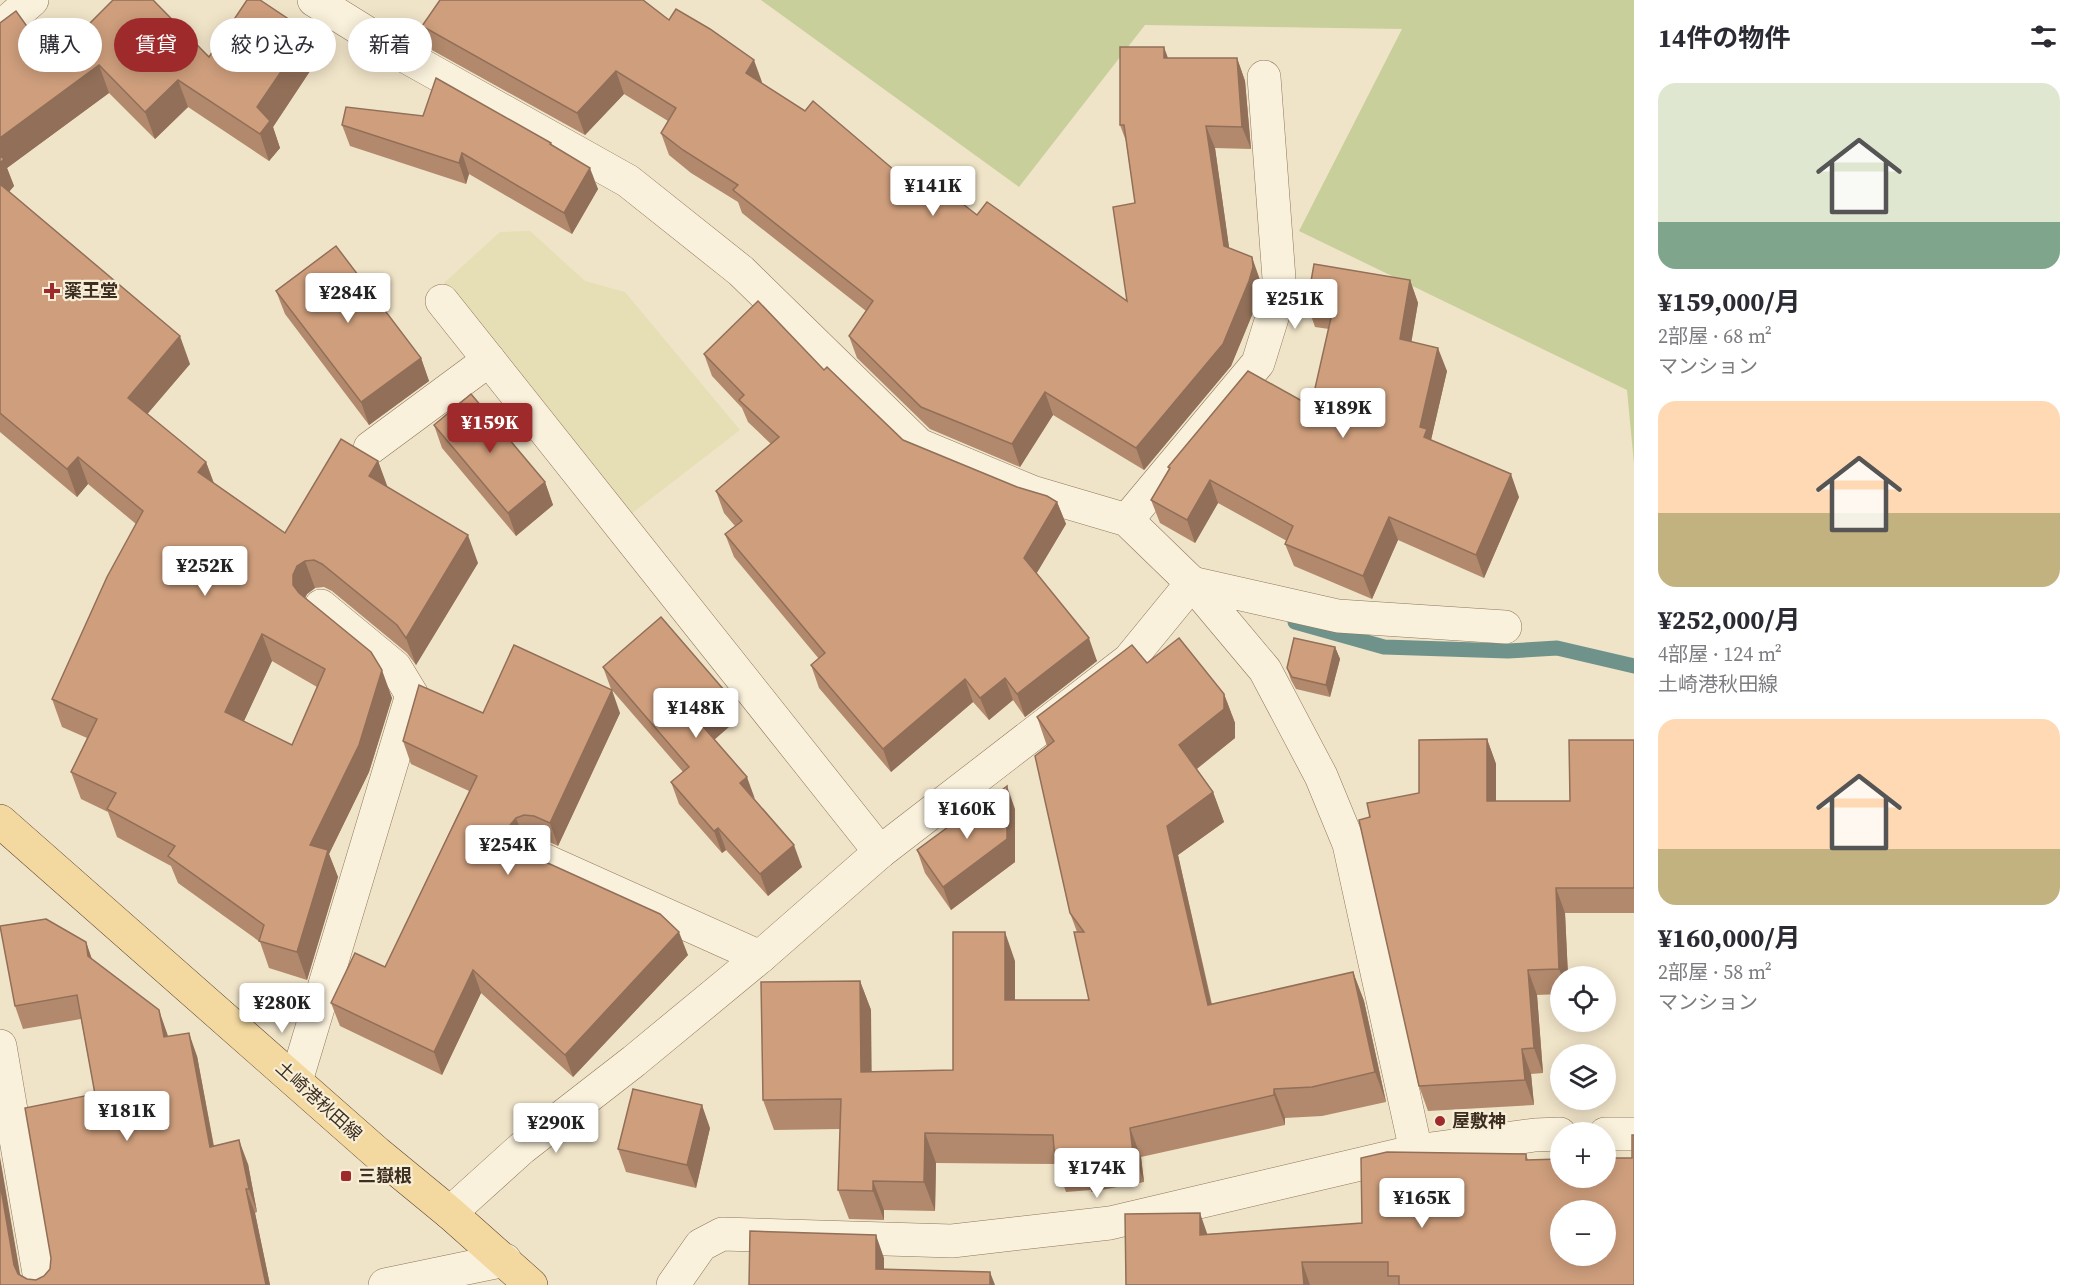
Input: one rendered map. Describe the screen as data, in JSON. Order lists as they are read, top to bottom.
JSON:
{
  "streets": {
    "main road": ["土崎港秋田線"]
  },
  "places": {
    "health": ["薬王堂"],
    "other": ["屋敷神"],
    "transit": ["三嶽根"]
  },
  "page": {
    "heading": "14件の物件",
    "chip": [
      "購入",
      "賃貸",
      "絞り込み",
      "新着"
    ],
    "list": [
      {
        "name": "¥159,000/月",
        "note": "2部屋 · 68 m² · マンション"
      },
      {
        "name": "¥252,000/月",
        "note": "4部屋 · 124 m² · 土崎港秋田線"
      },
      {
        "name": "¥160,000/月",
        "note": "2部屋 · 58 m² · マンション"
      }
    ],
    "price": [
      "¥141K",
      "¥284K",
      "¥251K",
      "¥189K",
      "¥159K",
      "¥252K",
      "¥148K",
      "¥160K",
      "¥254K",
      "¥280K",
      "¥181K",
      "¥290K",
      "¥174K",
      "¥165K"
    ],
    "map_buttons": ["+", "−"]
  }
}
